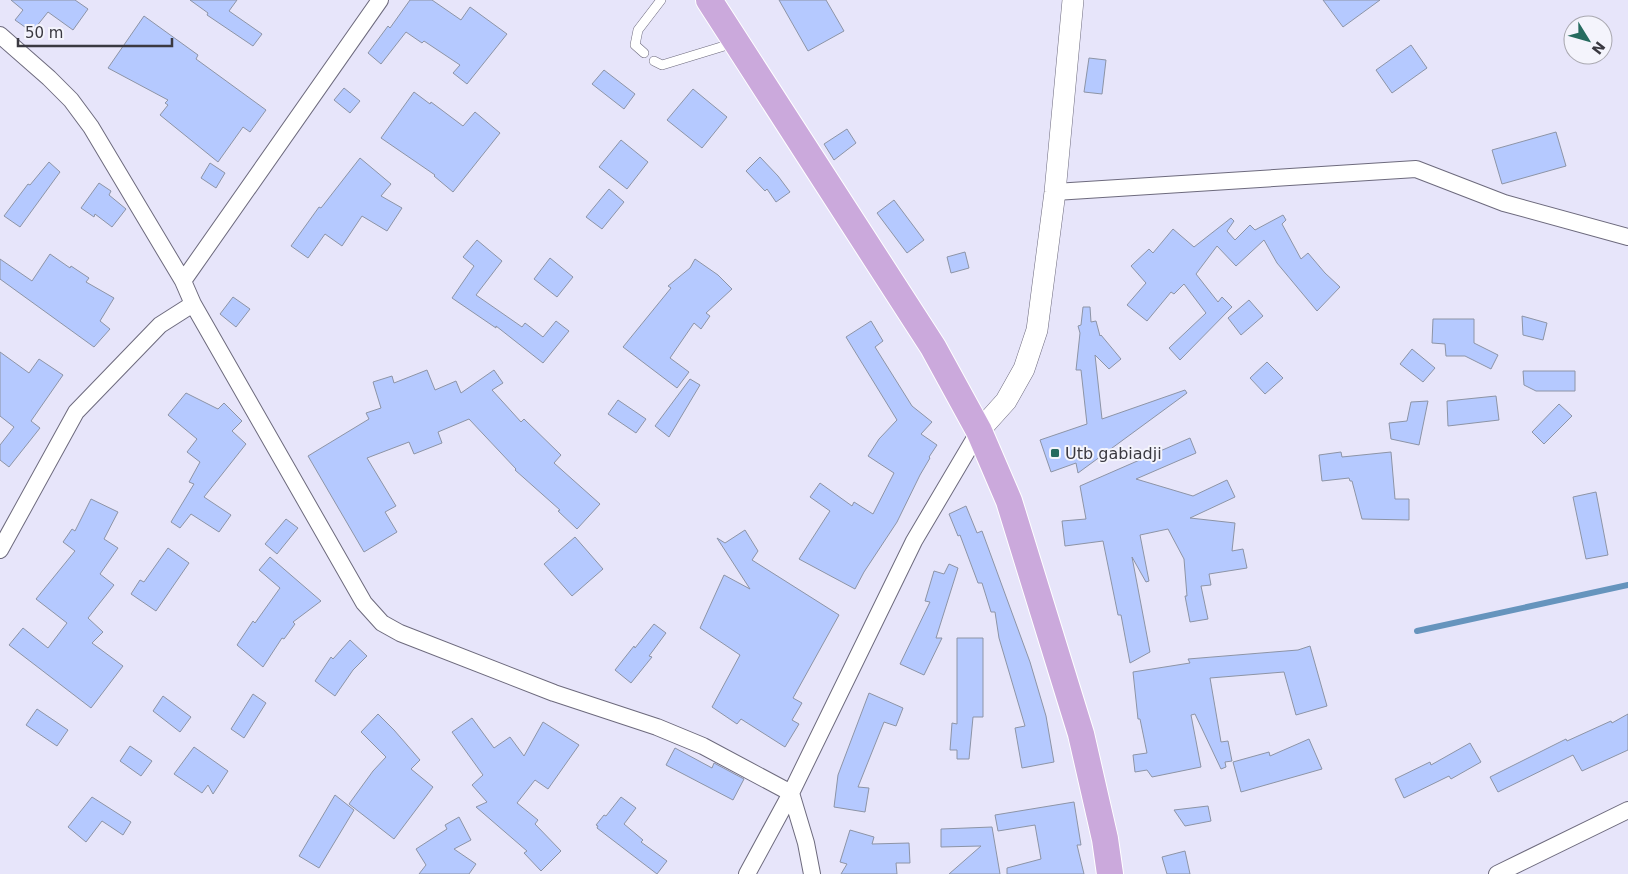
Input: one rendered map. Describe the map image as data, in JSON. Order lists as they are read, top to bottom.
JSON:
{
  "places": {
    "transit": ["Utb gabiadji"]
  },
  "scale_bar": "50 m",
  "north": "bottom right"
}
